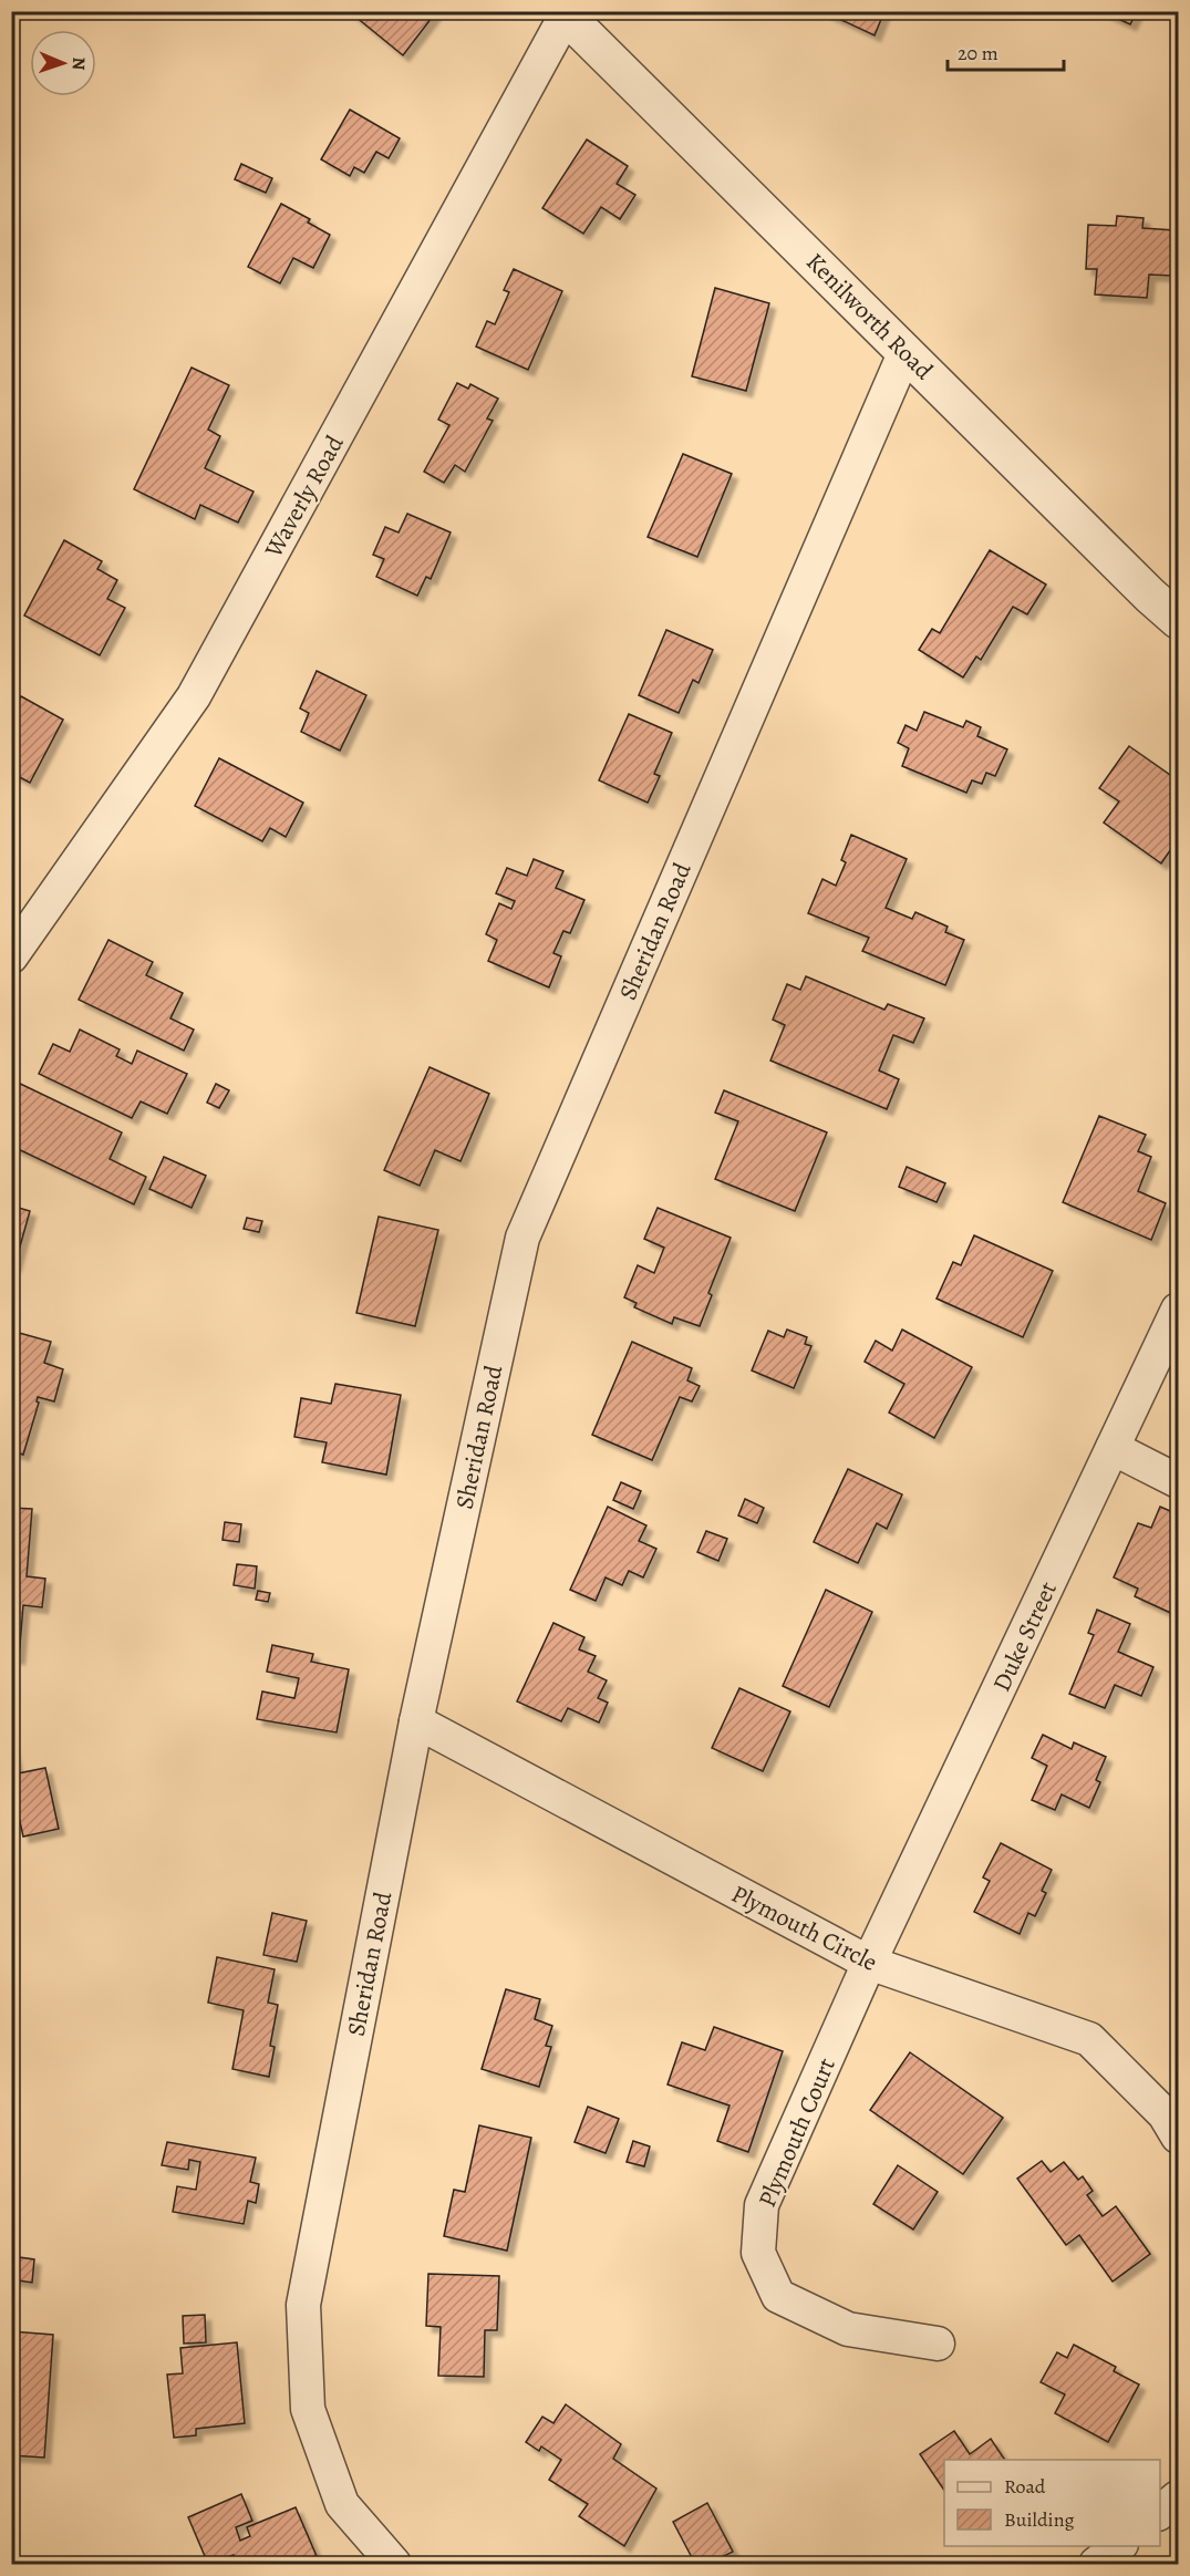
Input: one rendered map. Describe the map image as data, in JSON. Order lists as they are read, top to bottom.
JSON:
{
  "streets": {
    "street": [
      "Kenilworth Road",
      "Waverly Road",
      "Sheridan Road",
      "Duke Street",
      "Plymouth Circle",
      "Plymouth Court"
    ]
  },
  "crossings": [
    ["Kenilworth Road", "Waverly Road"],
    ["Kenilworth Road", "Sheridan Road"],
    ["Sheridan Road", "Plymouth Circle"],
    ["Duke Street", "Plymouth Circle"],
    ["Duke Street", "Plymouth Court"],
    ["Plymouth Circle", "Plymouth Court"]
  ],
  "legend": ["Road", "Building"],
  "scale_bar": "20 m",
  "north": "right"
}
